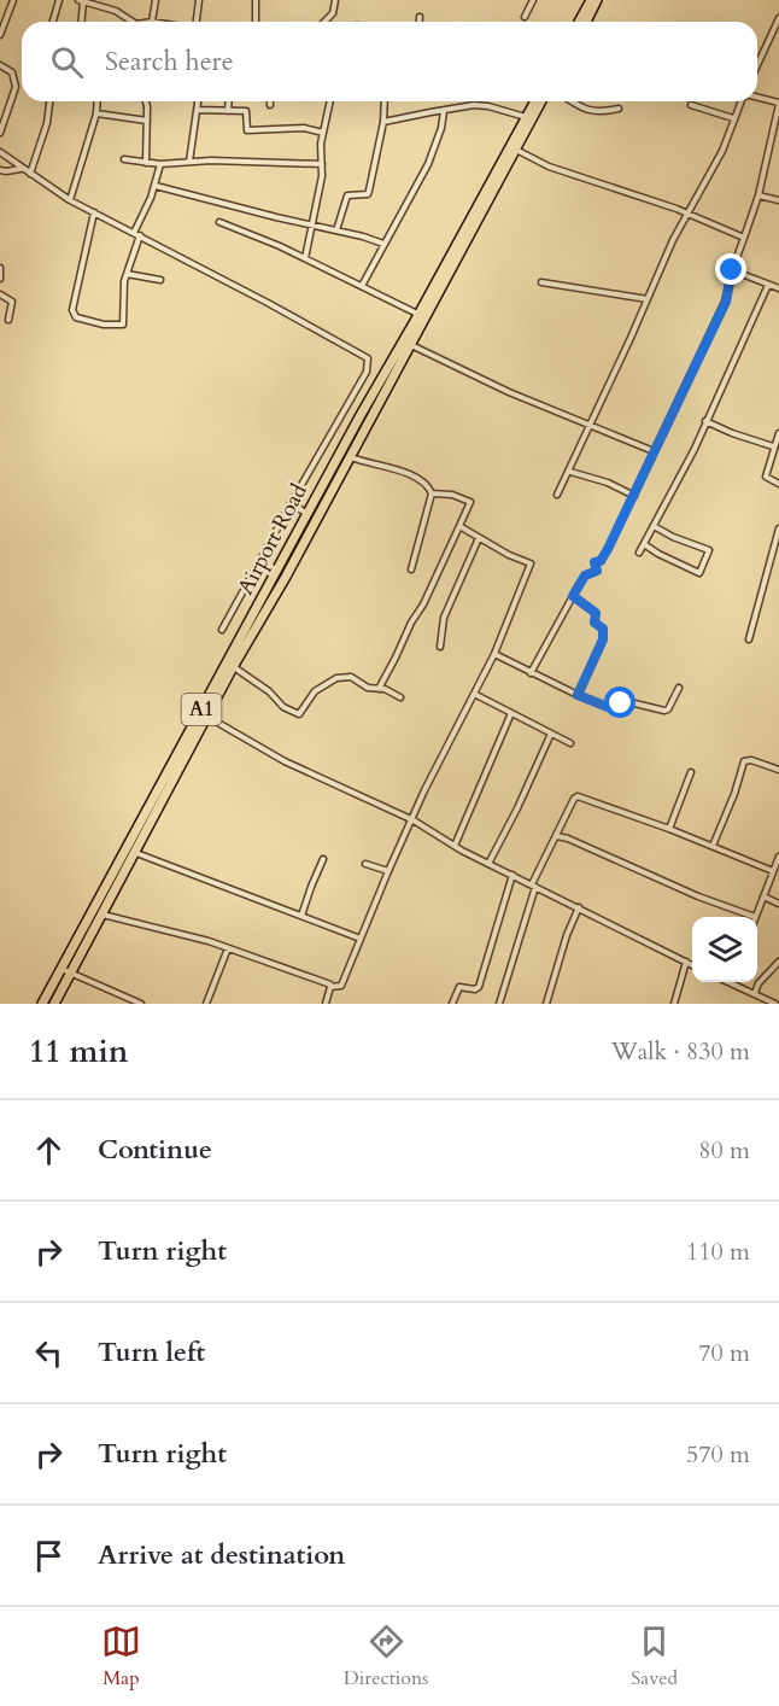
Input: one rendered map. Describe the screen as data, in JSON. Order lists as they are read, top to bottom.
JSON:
{
  "streets": {
    "highway": ["Airport Road", "A1"]
  },
  "page": {
    "search": "Search here",
    "heading": ["11 min", "Walk · 830 m"],
    "list": [
      ["Continue", "80 m"],
      ["Turn right", "110 m"],
      ["Turn left", "70 m"],
      ["Turn right", "570 m"],
      "Arrive at destination"
    ],
    "nav": ["Map", "Directions", "Saved"]
  }
}
